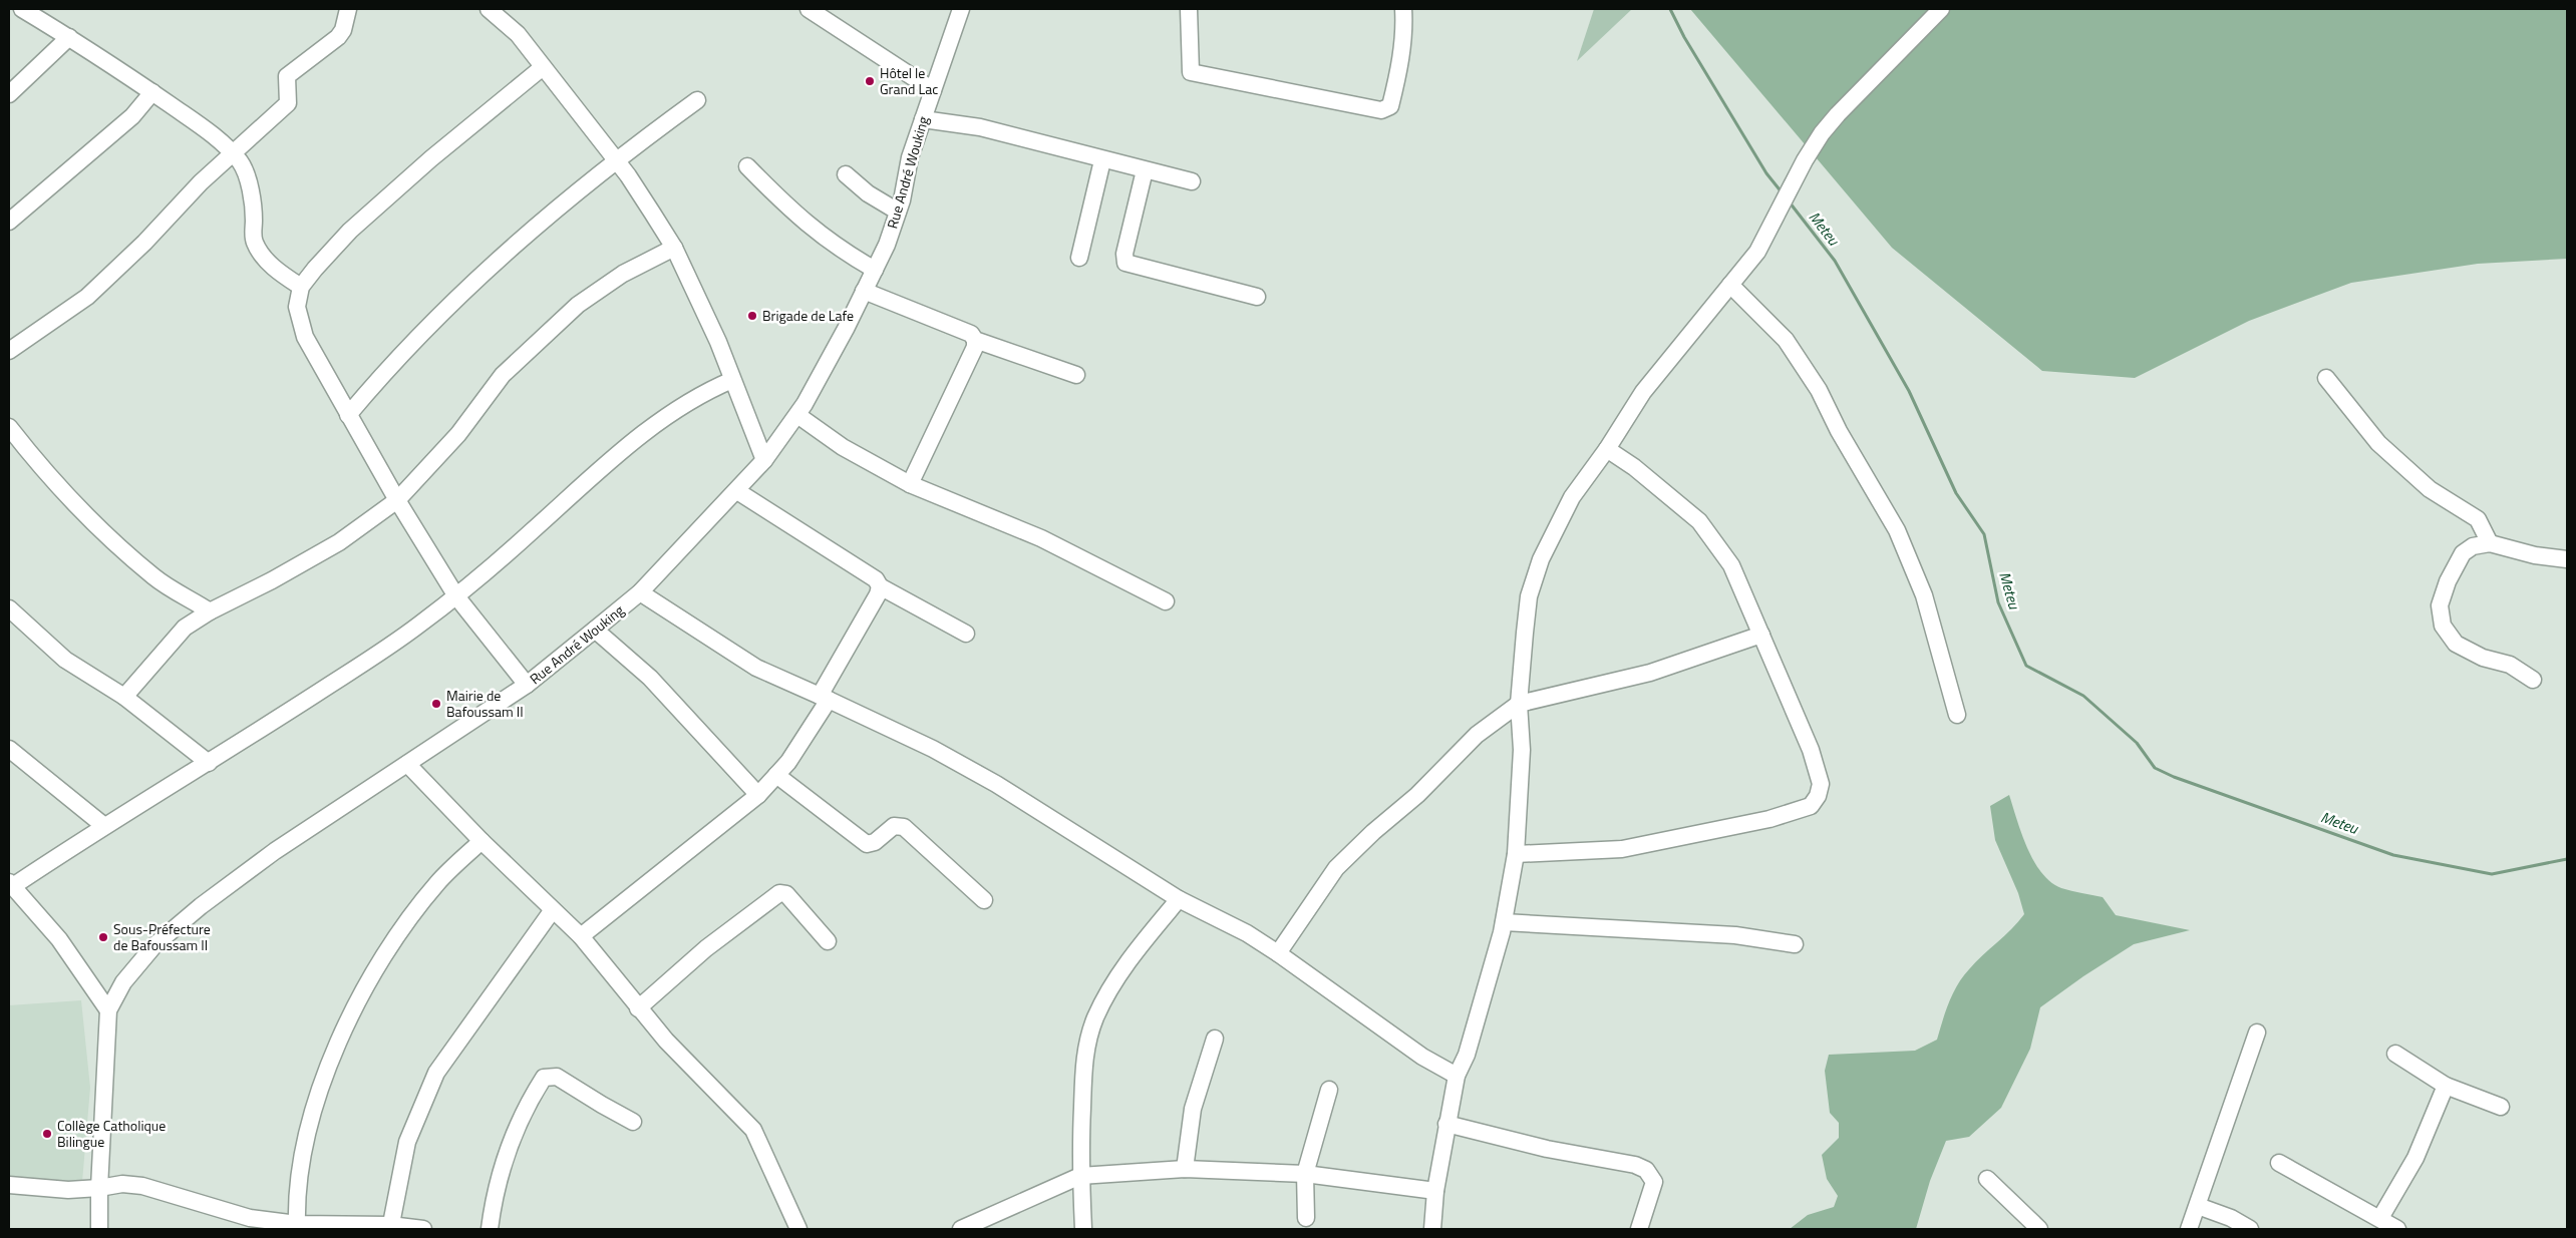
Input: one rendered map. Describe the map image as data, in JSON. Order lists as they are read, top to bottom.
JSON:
{
  "streets": {
    "street": ["Rue André Wouking"]
  },
  "water": ["Meteu"],
  "places": [
    "Hôtel le Grand Lac",
    "Brigade de Lafe",
    "Mairie de Bafoussam II",
    "Sous-Préfecture de Bafoussam II",
    "Collège Catholique Bilingue"
  ]
}
